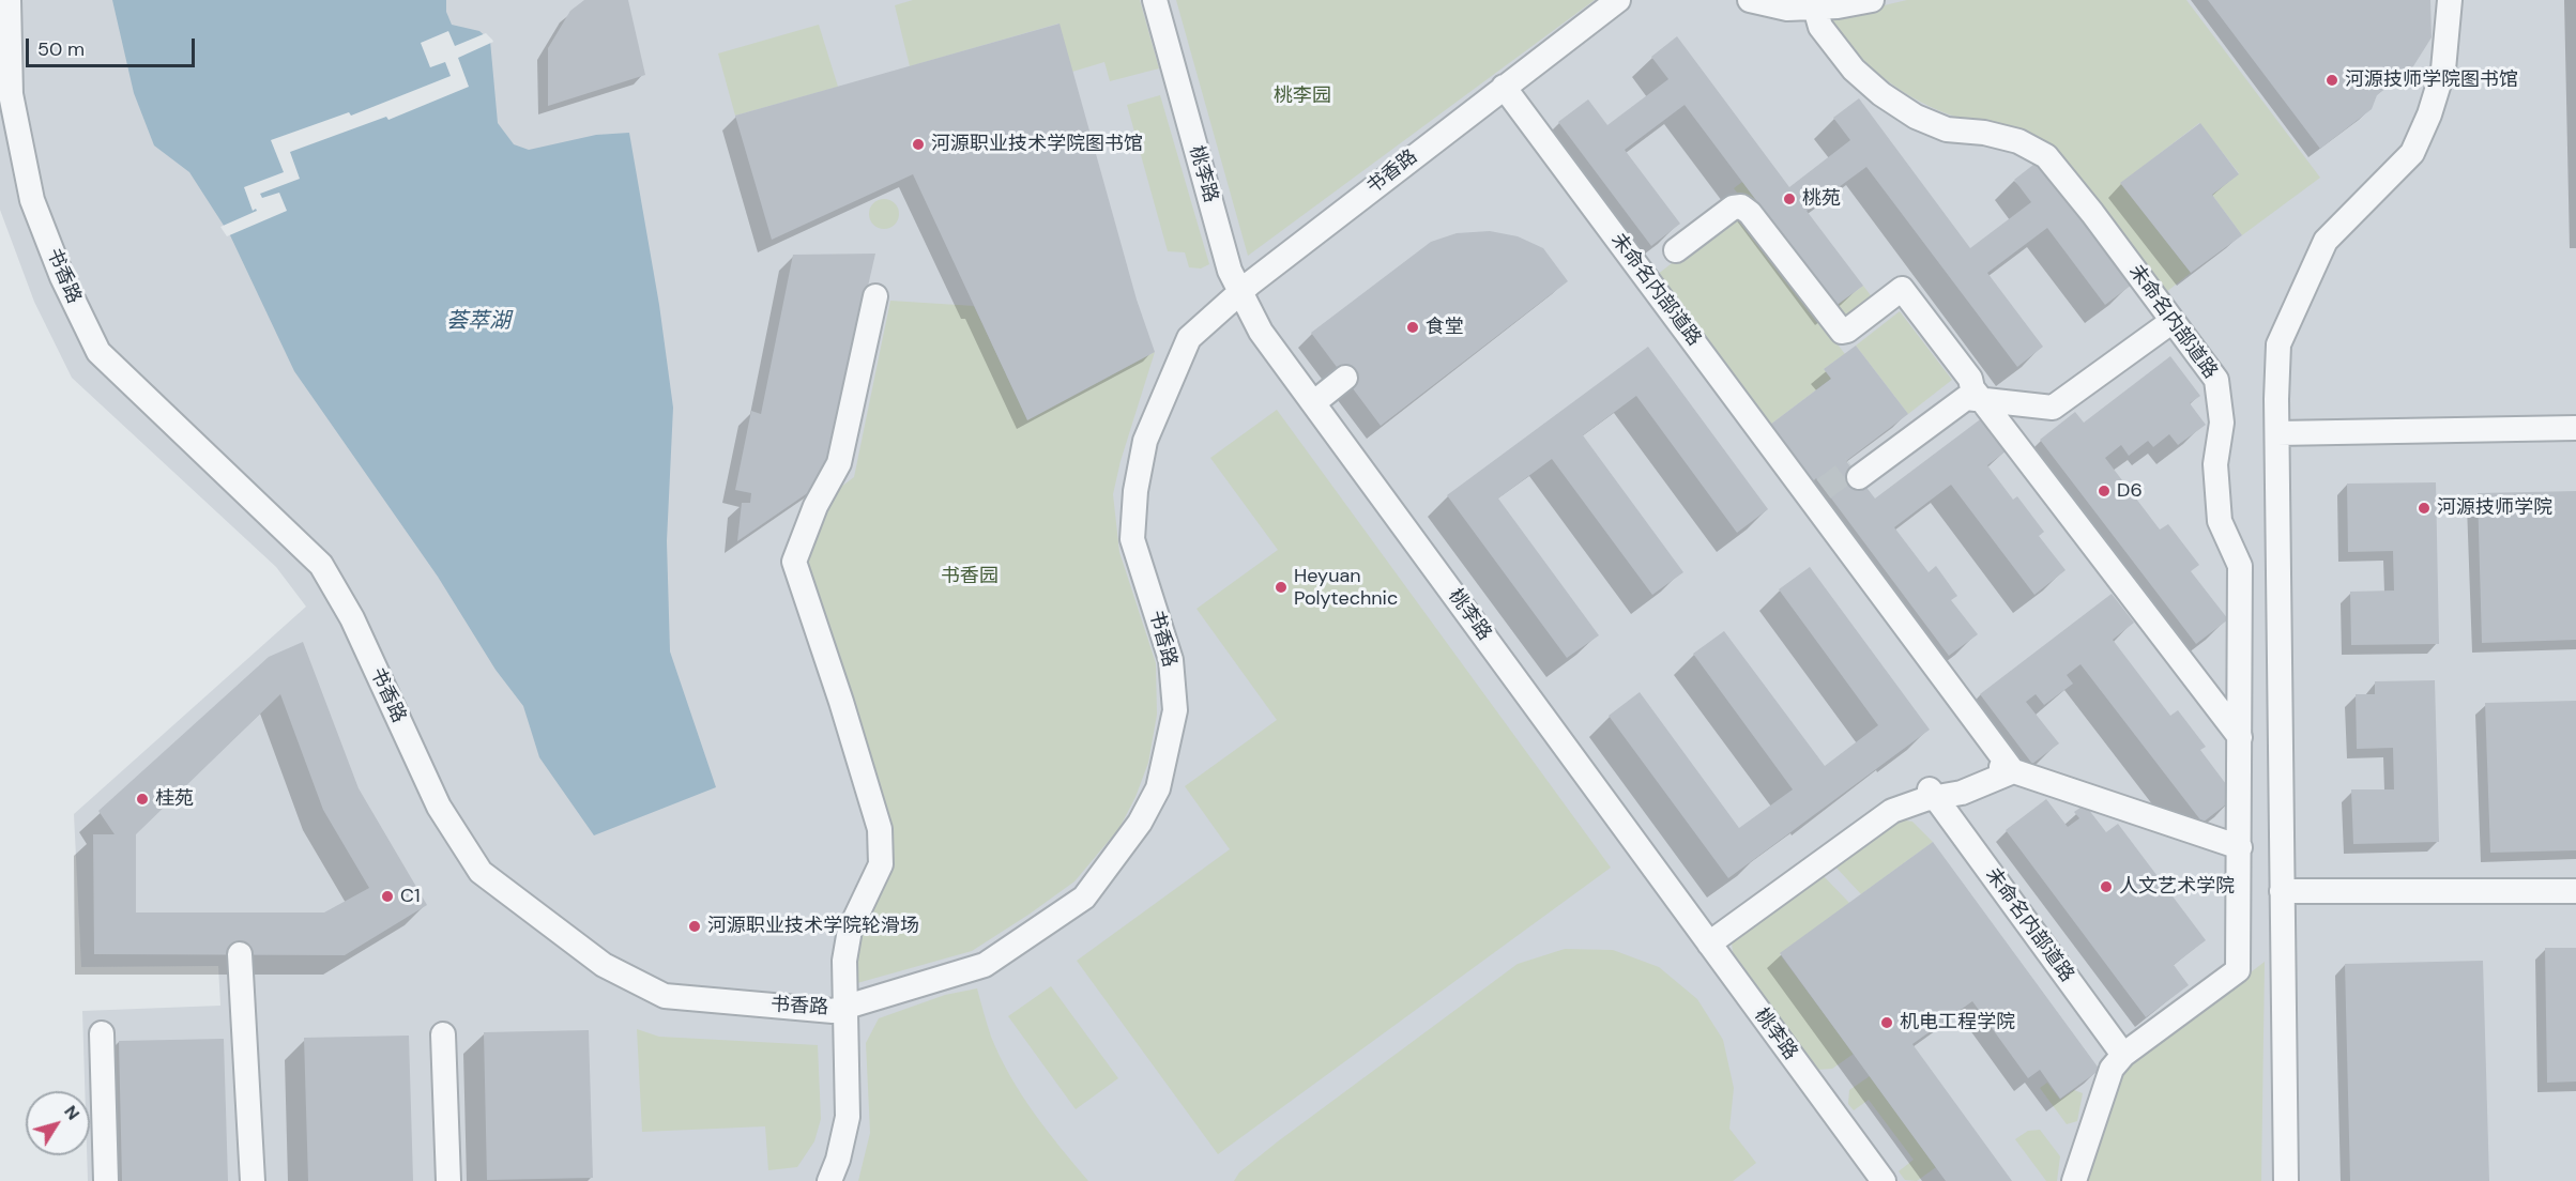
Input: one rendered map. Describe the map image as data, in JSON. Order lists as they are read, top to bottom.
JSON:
{
  "streets": {
    "street": ["书香路", "桃李路", "未命名内部道路"]
  },
  "crossings": [
    ["书香路", "桃李路"],
    ["书香路", "未命名内部道路"]
  ],
  "water": ["荟萃湖"],
  "parks": ["桃李园", "书香园"],
  "places": [
    "河源技师学院图书馆",
    "河源职业技术学院图书馆",
    "桃苑",
    "食堂",
    "D6",
    "河源技师学院",
    "Heyuan Polytechnic",
    "桂苑",
    "人文艺术学院",
    "C1",
    "河源职业技术学院轮滑场",
    "机电工程学院"
  ],
  "scale_bar": "50 m",
  "north": "top right"
}
